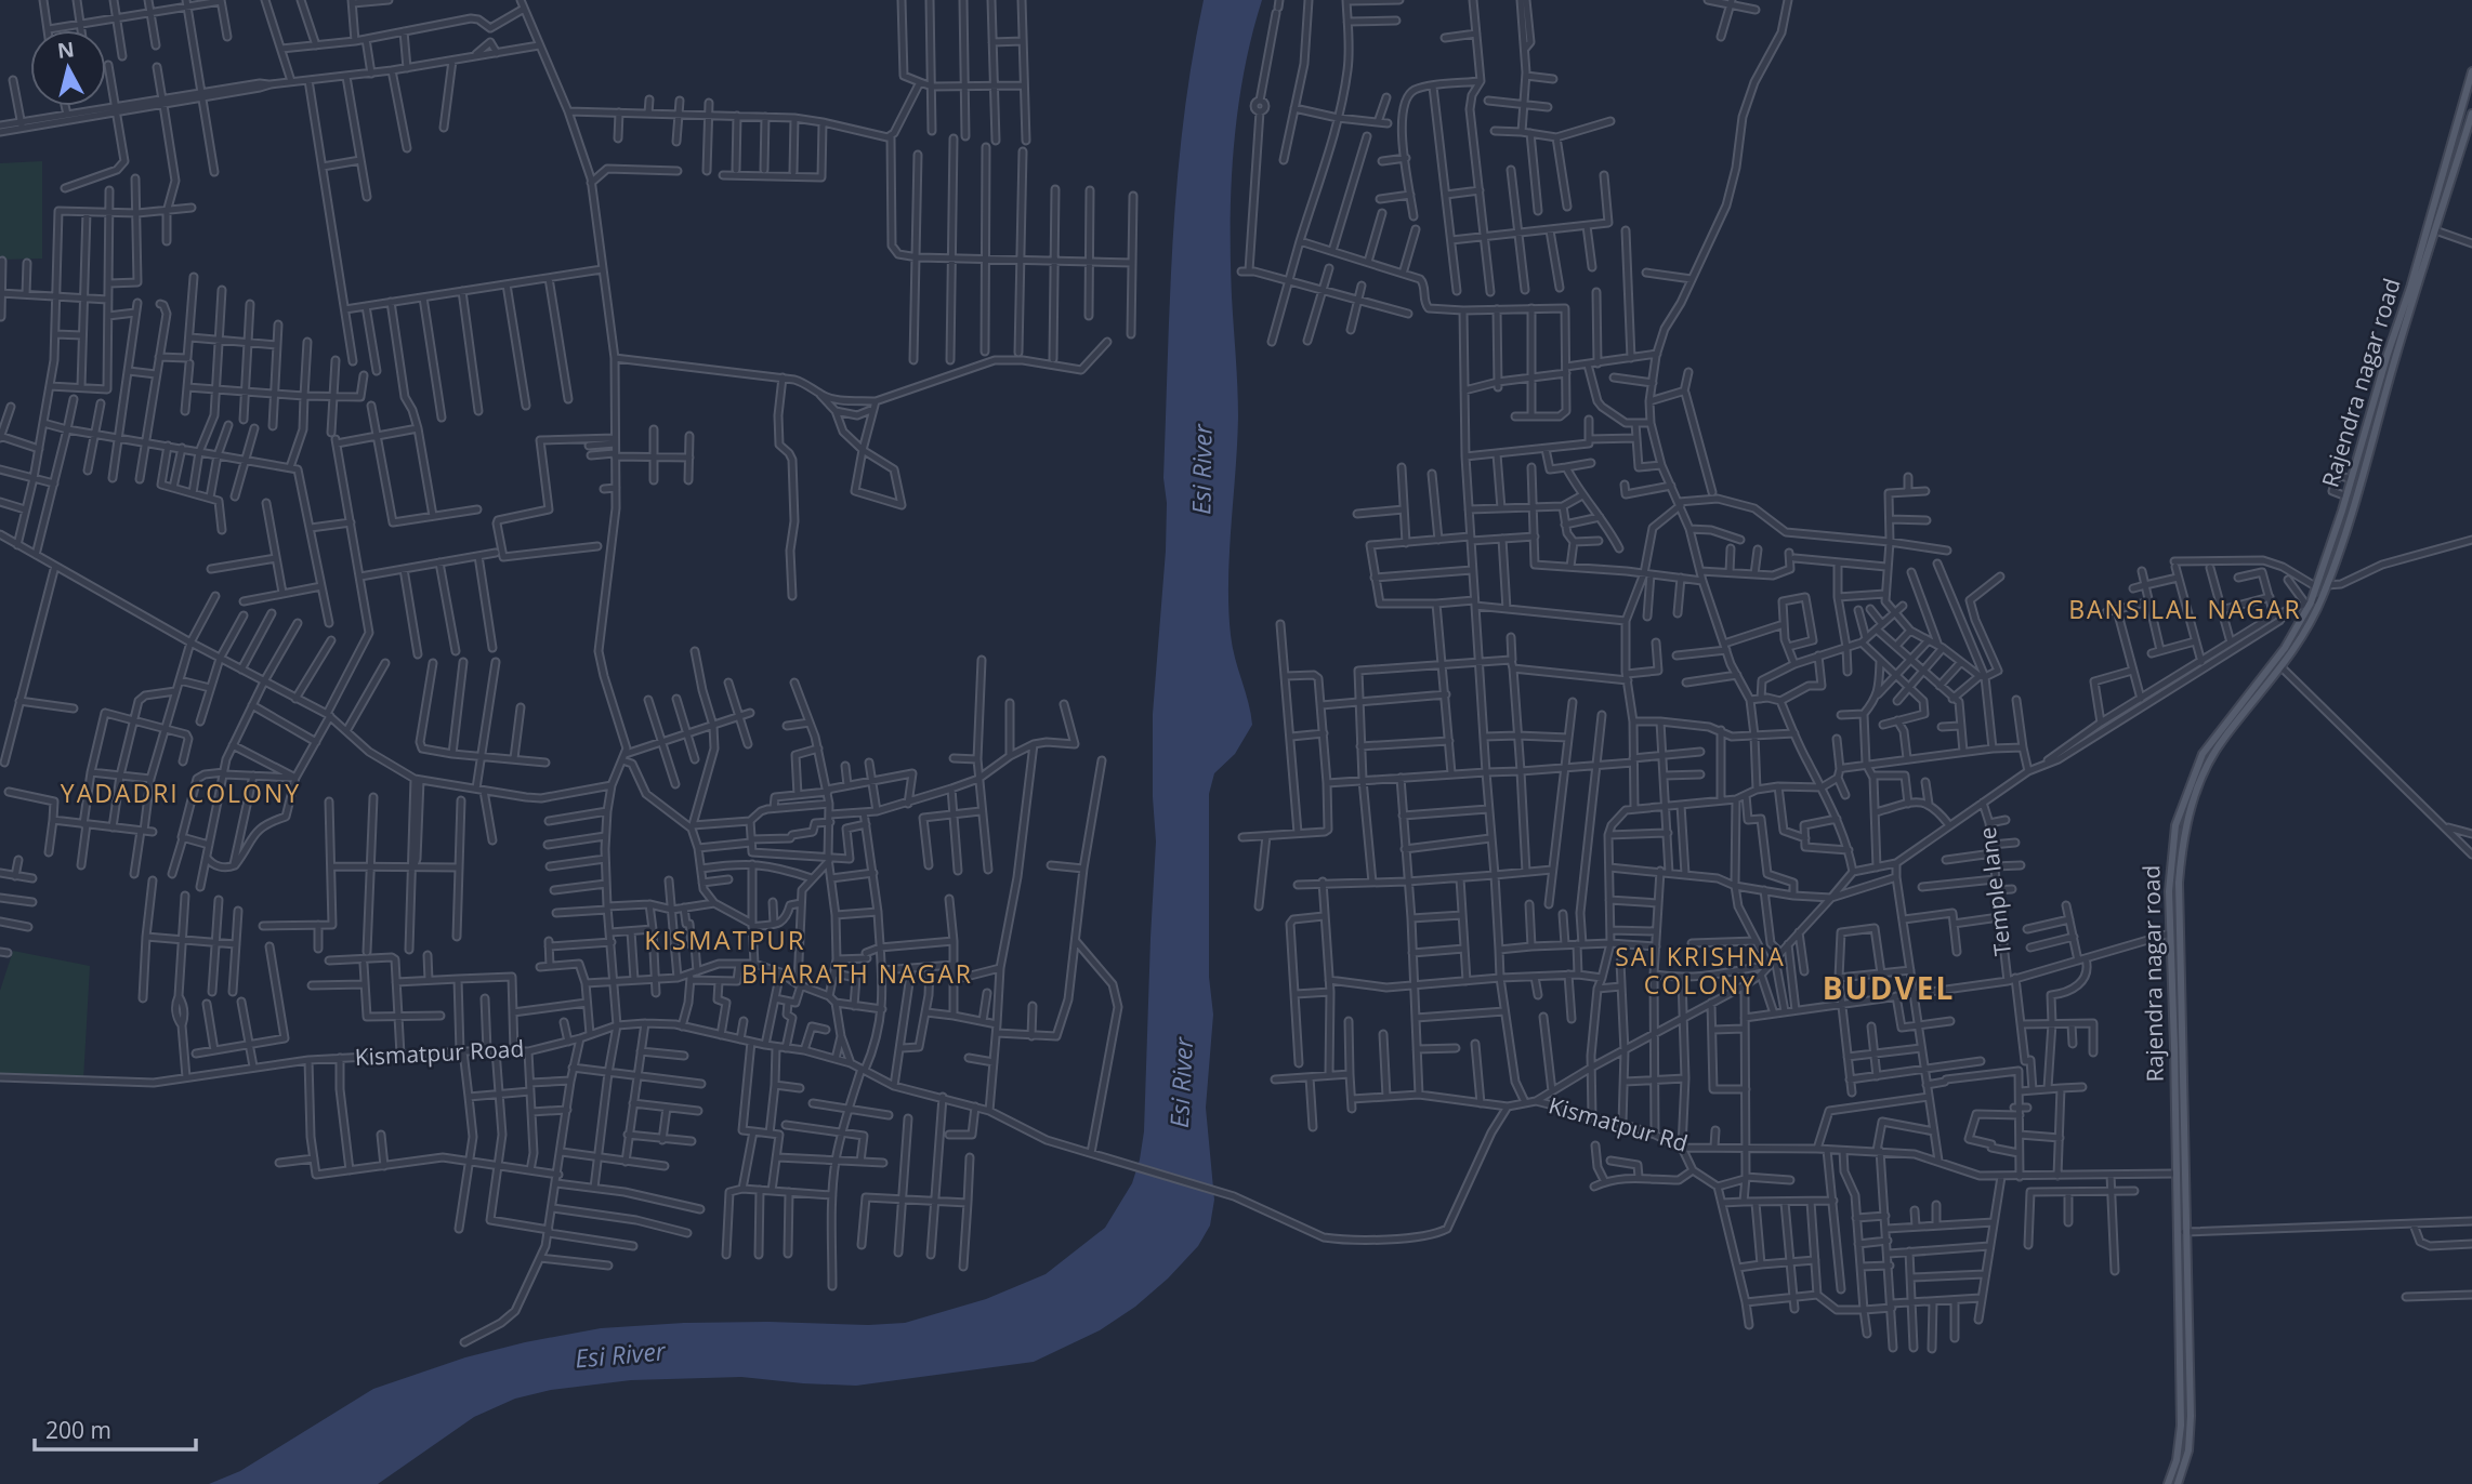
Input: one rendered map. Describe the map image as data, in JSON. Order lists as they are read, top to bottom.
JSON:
{
  "streets": {
    "main road": ["Rajendra nagar road"],
    "street": ["Temple lane", "Kismatpur Road", "Kismatpur Rd"]
  },
  "crossings": [
    ["Rajendra nagar road", "Kismatpur Rd"],
    ["Kismatpur Road", "Kismatpur Rd"]
  ],
  "districts": [
    "BANSILAL NAGAR",
    "YADADRI COLONY",
    "KISMATPUR",
    "SAI KRISHNA COLONY",
    "BHARATH NAGAR",
    "BUDVEL"
  ],
  "water": ["Esi River"],
  "scale_bar": "200 m",
  "north": "top"
}
